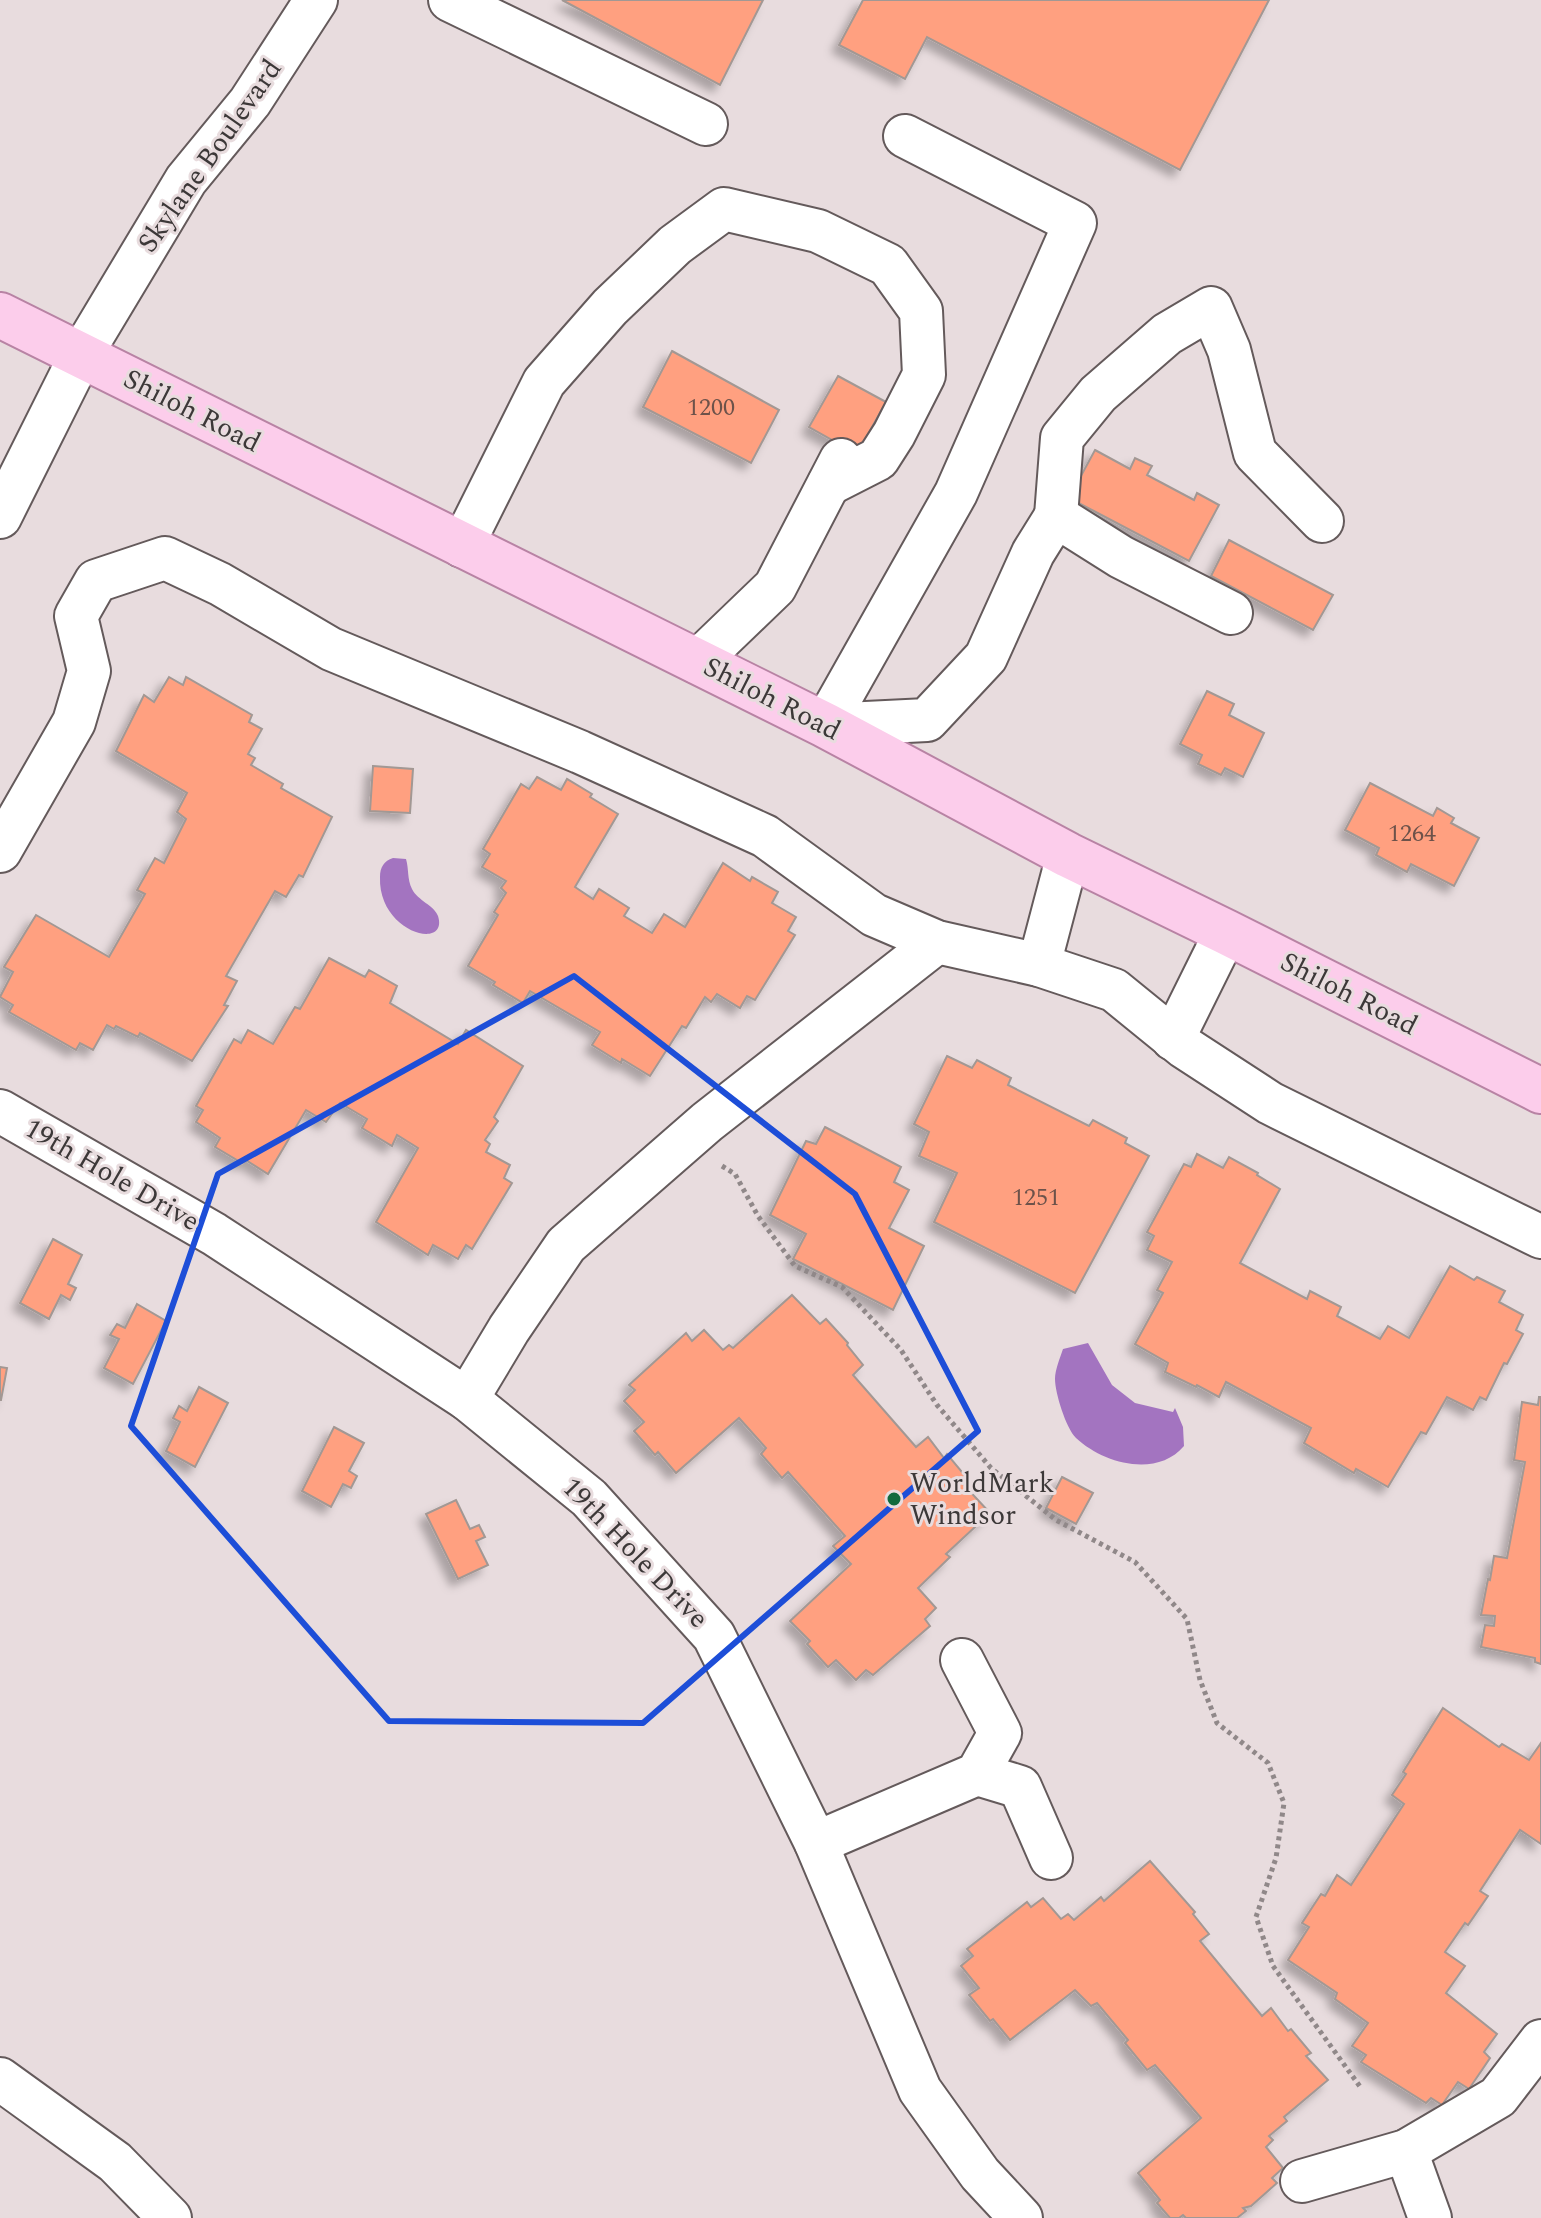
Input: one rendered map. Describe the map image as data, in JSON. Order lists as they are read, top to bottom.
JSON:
{
  "streets": {
    "main road": ["Shiloh Road"],
    "street": ["Skylane Boulevard", "19th Hole Drive"]
  },
  "crossings": [
    ["Skylane Boulevard", "Shiloh Road"]
  ],
  "places": ["WorldMark Windsor"],
  "house_numbers": ["1200", "1264", "1251"]
}
